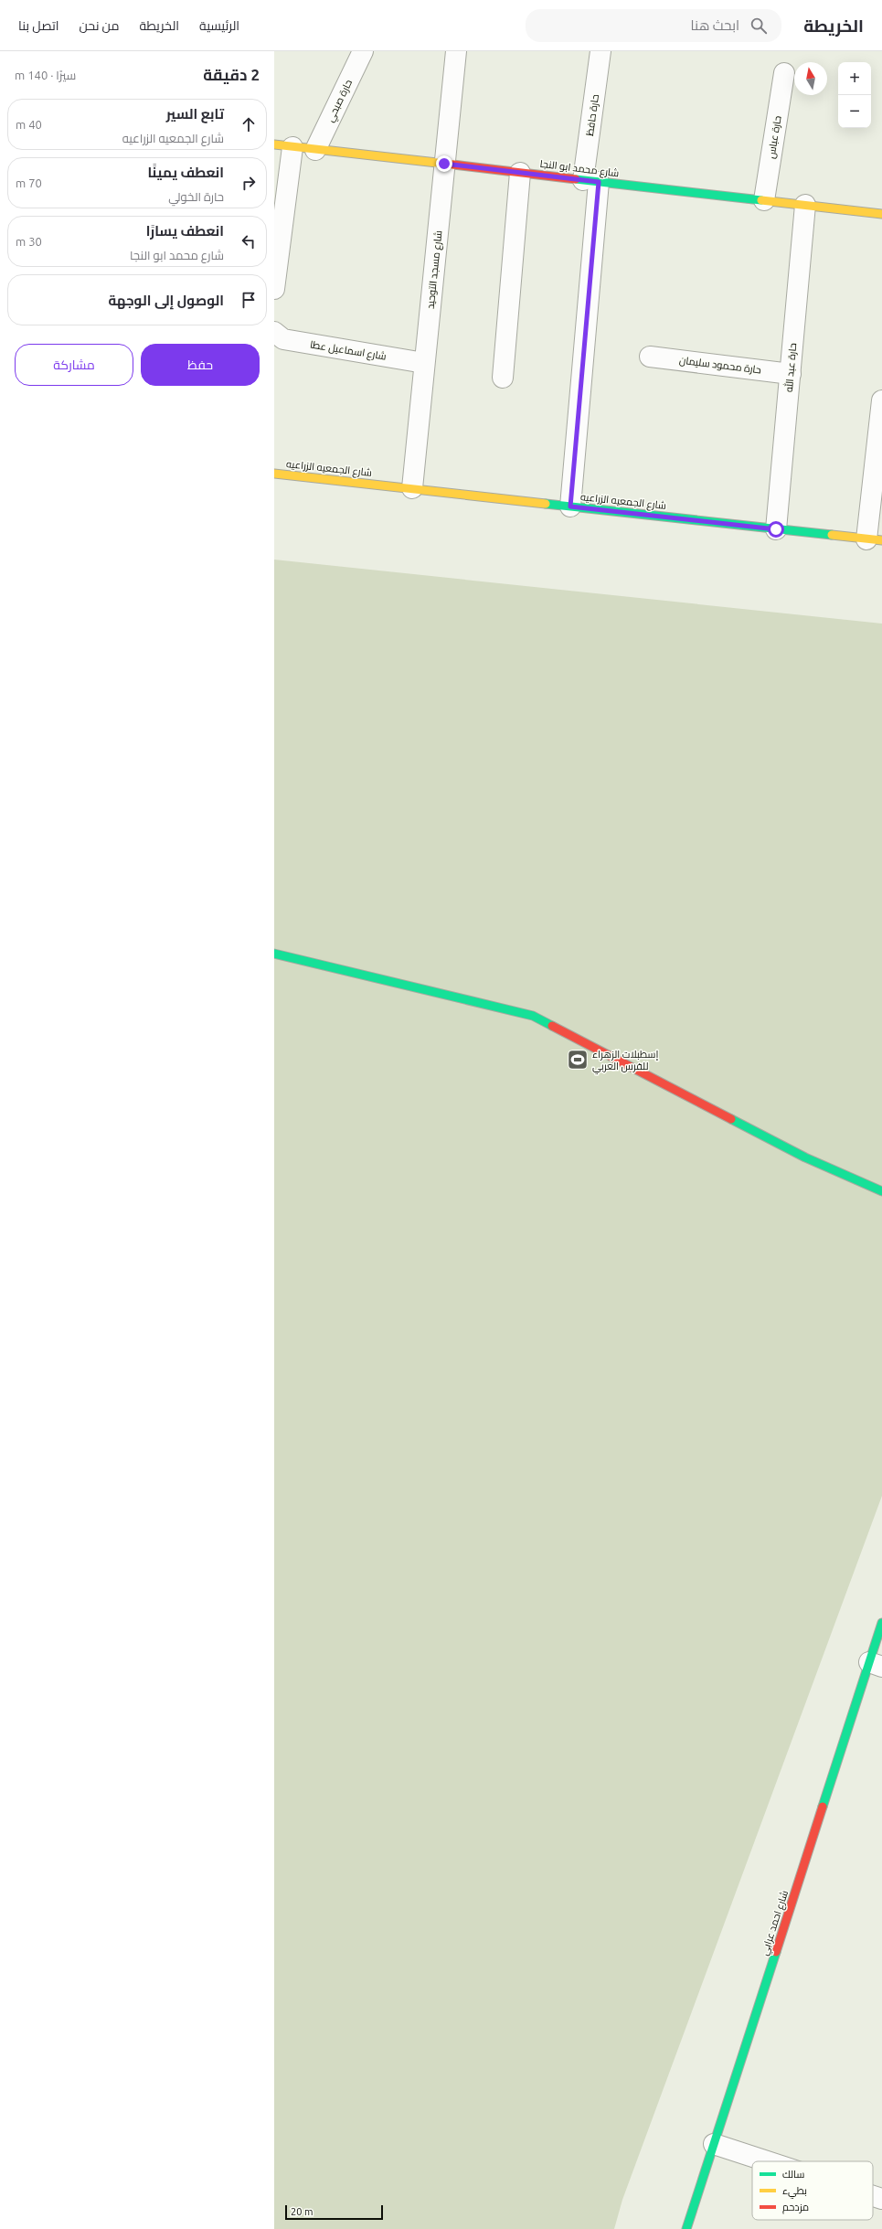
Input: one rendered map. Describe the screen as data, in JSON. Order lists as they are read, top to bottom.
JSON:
{
  "streets": {
    "street": [
      "حارة صبحي",
      "حارة حافظ",
      "حارة عباس",
      "شارع محمد ابو النجا",
      "شارع مسجد التوحيد",
      "شارع اسماعيل عطا",
      "حارة محمود سليمان",
      "حارة عبد الله",
      "شارع الجمعيه الزراعيه",
      "شارع احمد عرابي"
    ]
  },
  "crossings": [
    ["حارة صبحي", "شارع محمد ابو النجا"],
    ["حارة حافظ", "شارع محمد ابو النجا"],
    ["حارة حافظ", "شارع الجمعيه الزراعيه"],
    ["حارة عباس", "شارع محمد ابو النجا"],
    ["شارع محمد ابو النجا", "شارع مسجد التوحيد"],
    ["شارع محمد ابو النجا", "حارة عبد الله"],
    ["شارع مسجد التوحيد", "شارع اسماعيل عطا"],
    ["شارع مسجد التوحيد", "شارع الجمعيه الزراعيه"],
    ["حارة محمود سليمان", "حارة عبد الله"],
    ["حارة عبد الله", "شارع الجمعيه الزراعيه"]
  ],
  "places": {
    "sports": ["إسطبلات الزهراء للفرس العربي"]
  },
  "legend": ["سالك", "بطيء", "مزدحم"],
  "scale_bar": "20 m",
  "north": "top",
  "page": {
    "header": "الخريطة",
    "search": "ابحث هنا",
    "nav": [
      "الرئيسية",
      "الخريطة",
      "من نحن",
      "اتصل بنا"
    ],
    "heading": ["2 دقيقة", "سيرًا · 140 m"],
    "map_buttons": ["+", "−"],
    "list": [
      ["تابع السير", "شارع الجمعيه الزراعيه", "40 m"],
      ["انعطف يمينًا", "حارة الخولي", "70 m"],
      ["انعطف يسارًا", "شارع محمد ابو النجا", "30 m"],
      "الوصول إلى الوجهة"
    ],
    "buttons": ["حفظ", "مشاركة"],
    "scale": "20 m"
  }
}
